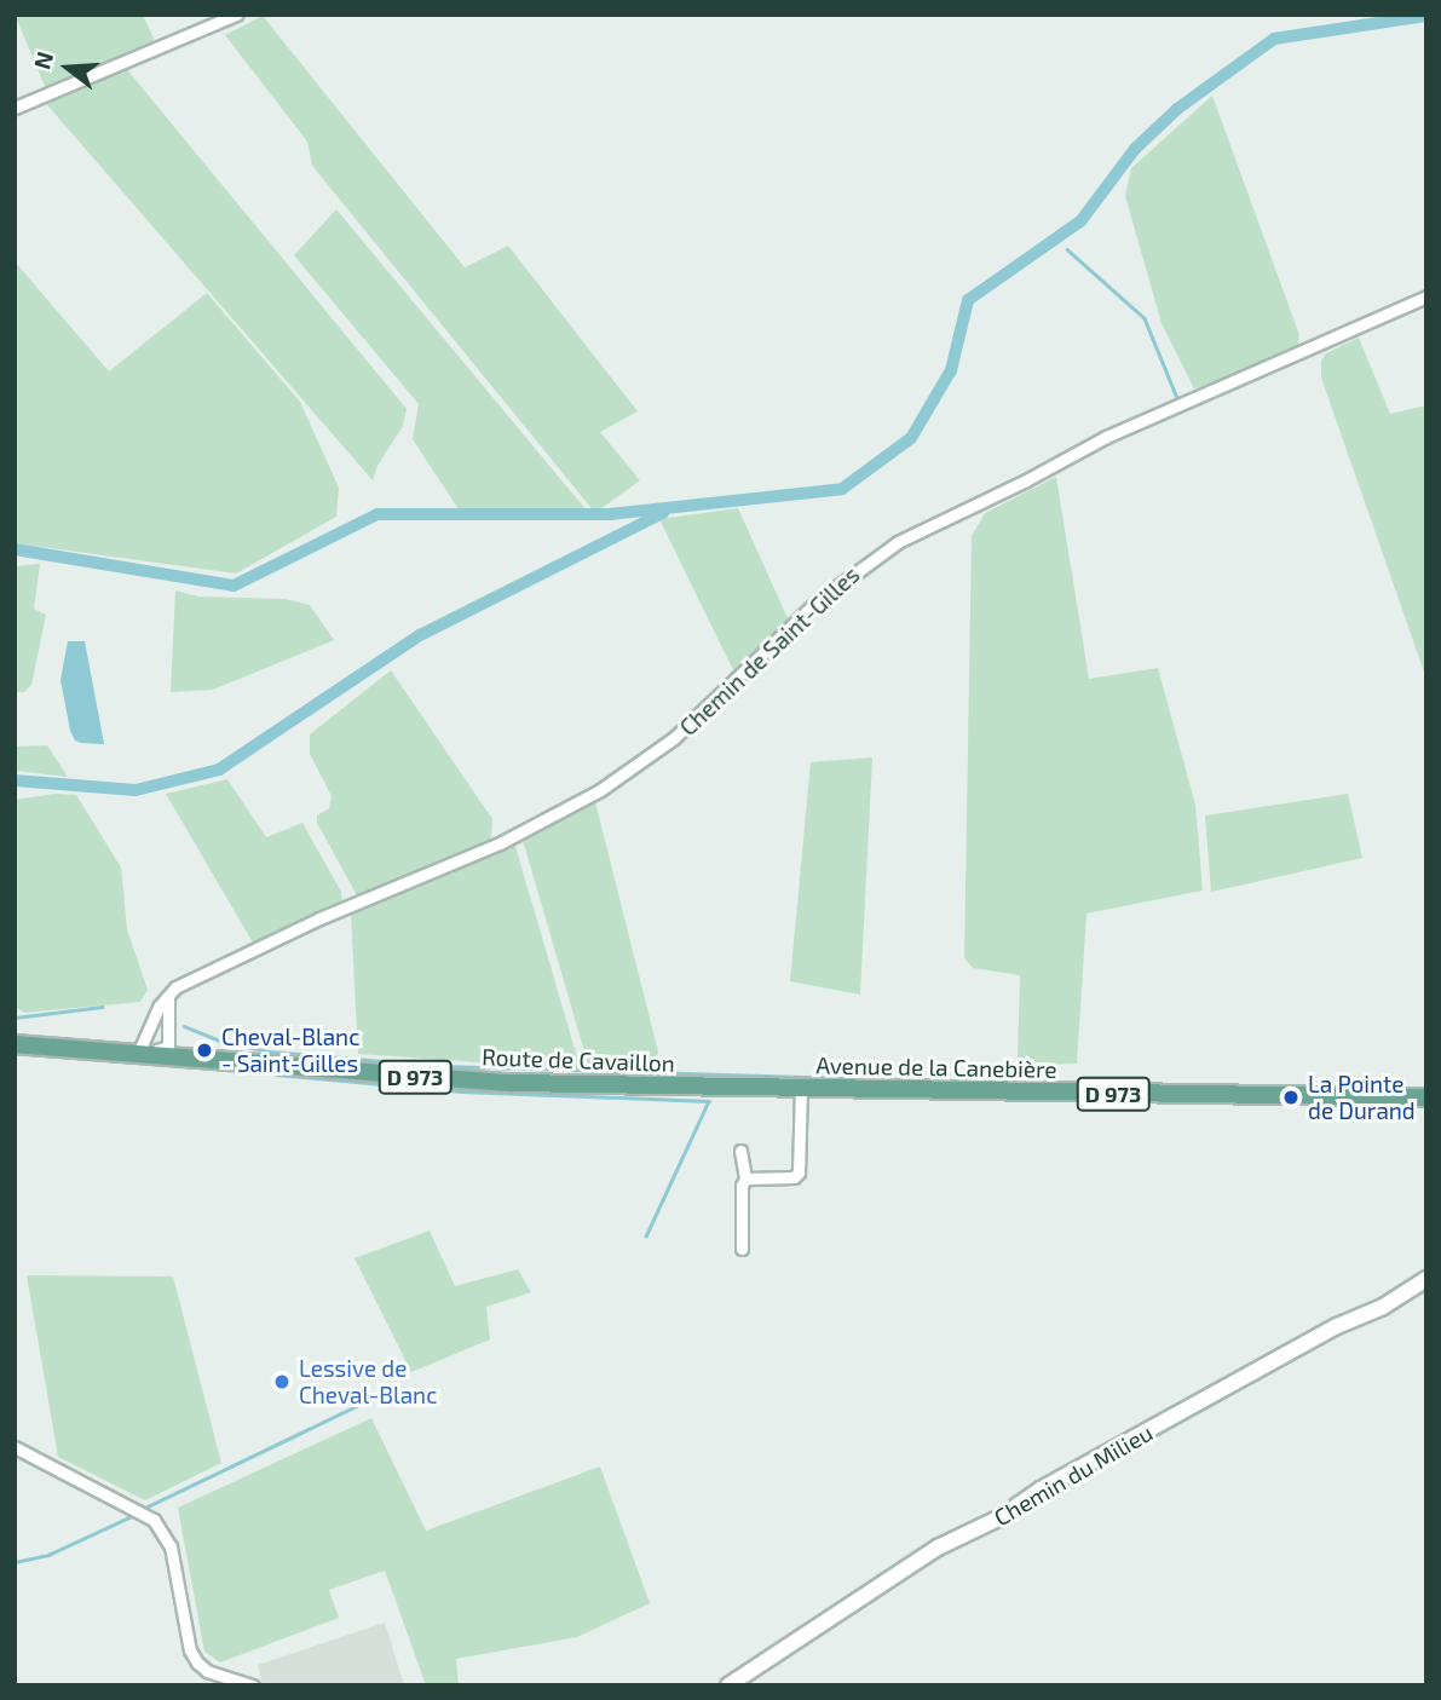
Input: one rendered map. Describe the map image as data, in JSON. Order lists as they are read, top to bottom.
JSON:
{
  "streets": {
    "main road": ["Route de Cavaillon", "Avenue de la Canebière", "D 973"],
    "street": ["Chemin de Saint-Gilles", "Chemin du Milieu"]
  },
  "crossings": [
    ["Route de Cavaillon", "Avenue de la Canebière"]
  ],
  "places": ["Cheval-Blanc - Saint-Gilles", "La Pointe de Durand", "Lessive de Cheval-Blanc"],
  "north": "left"
}
